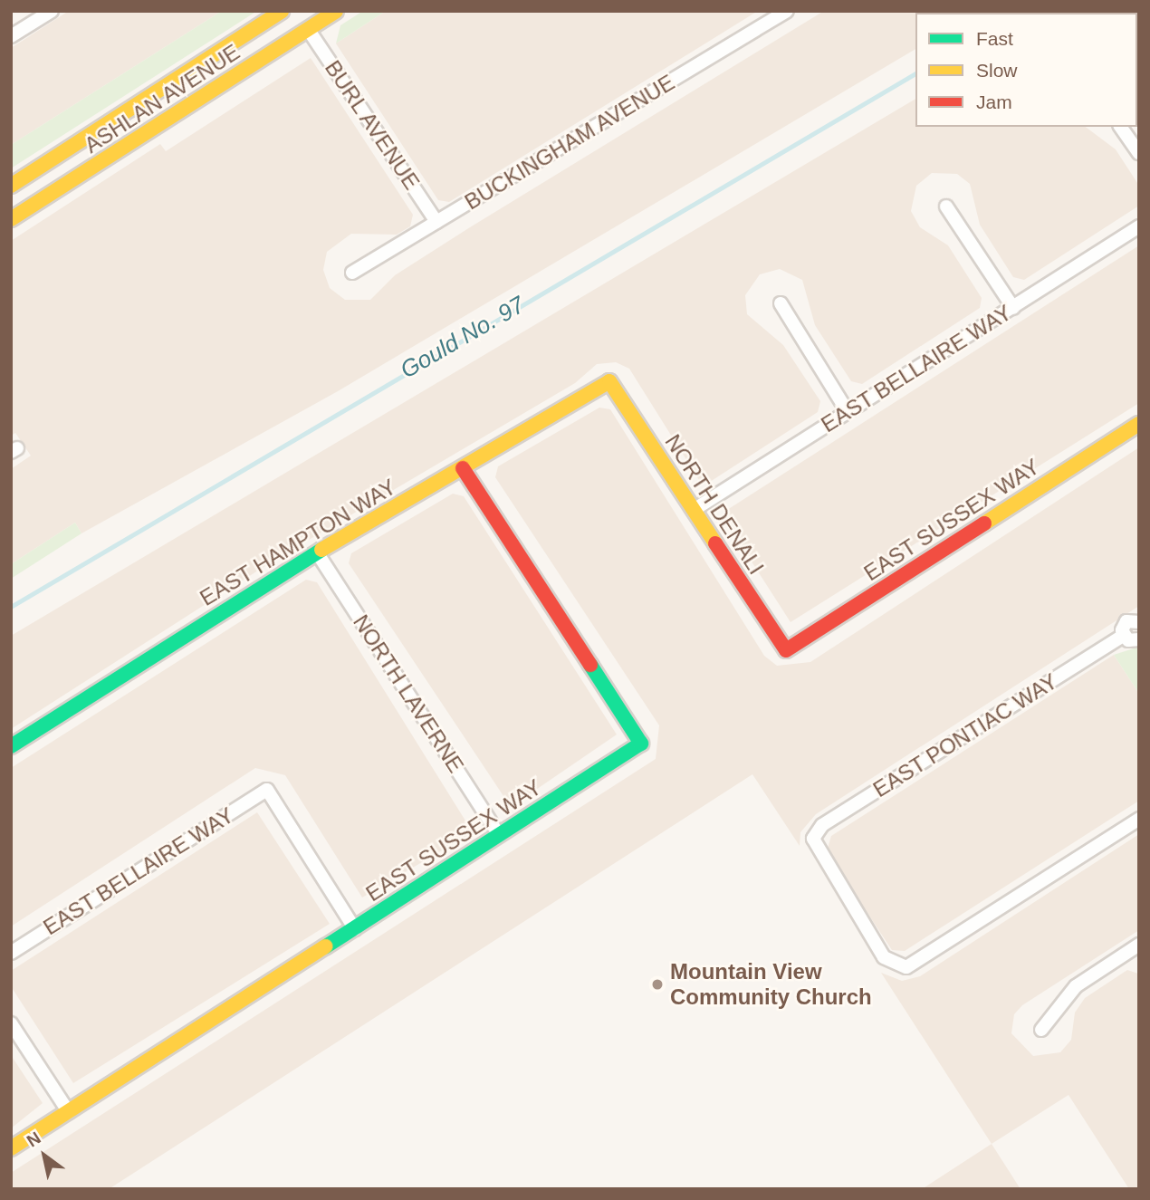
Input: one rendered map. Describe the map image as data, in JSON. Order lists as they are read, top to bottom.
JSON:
{
  "streets": {
    "street": [
      "ASHLAN AVENUE",
      "BURL AVENUE",
      "BUCKINGHAM AVENUE",
      "EAST BELLAIRE WAY",
      "NORTH DENALI",
      "EAST SUSSEX WAY",
      "EAST HAMPTON WAY",
      "NORTH LAVERNE",
      "EAST PONTIAC WAY"
    ]
  },
  "crossings": [
    ["ASHLAN AVENUE", "BURL AVENUE"],
    ["BURL AVENUE", "BUCKINGHAM AVENUE"],
    ["EAST BELLAIRE WAY", "NORTH DENALI"],
    ["EAST BELLAIRE WAY", "EAST SUSSEX WAY"],
    ["NORTH DENALI", "EAST SUSSEX WAY"],
    ["NORTH DENALI", "EAST HAMPTON WAY"],
    ["EAST SUSSEX WAY", "EAST HAMPTON WAY"],
    ["EAST SUSSEX WAY", "NORTH LAVERNE"],
    ["EAST HAMPTON WAY", "NORTH LAVERNE"]
  ],
  "water": ["Gould No. 97"],
  "places": ["Mountain View Community Church"],
  "legend": ["Fast", "Slow", "Jam"],
  "north": "top left"
}
